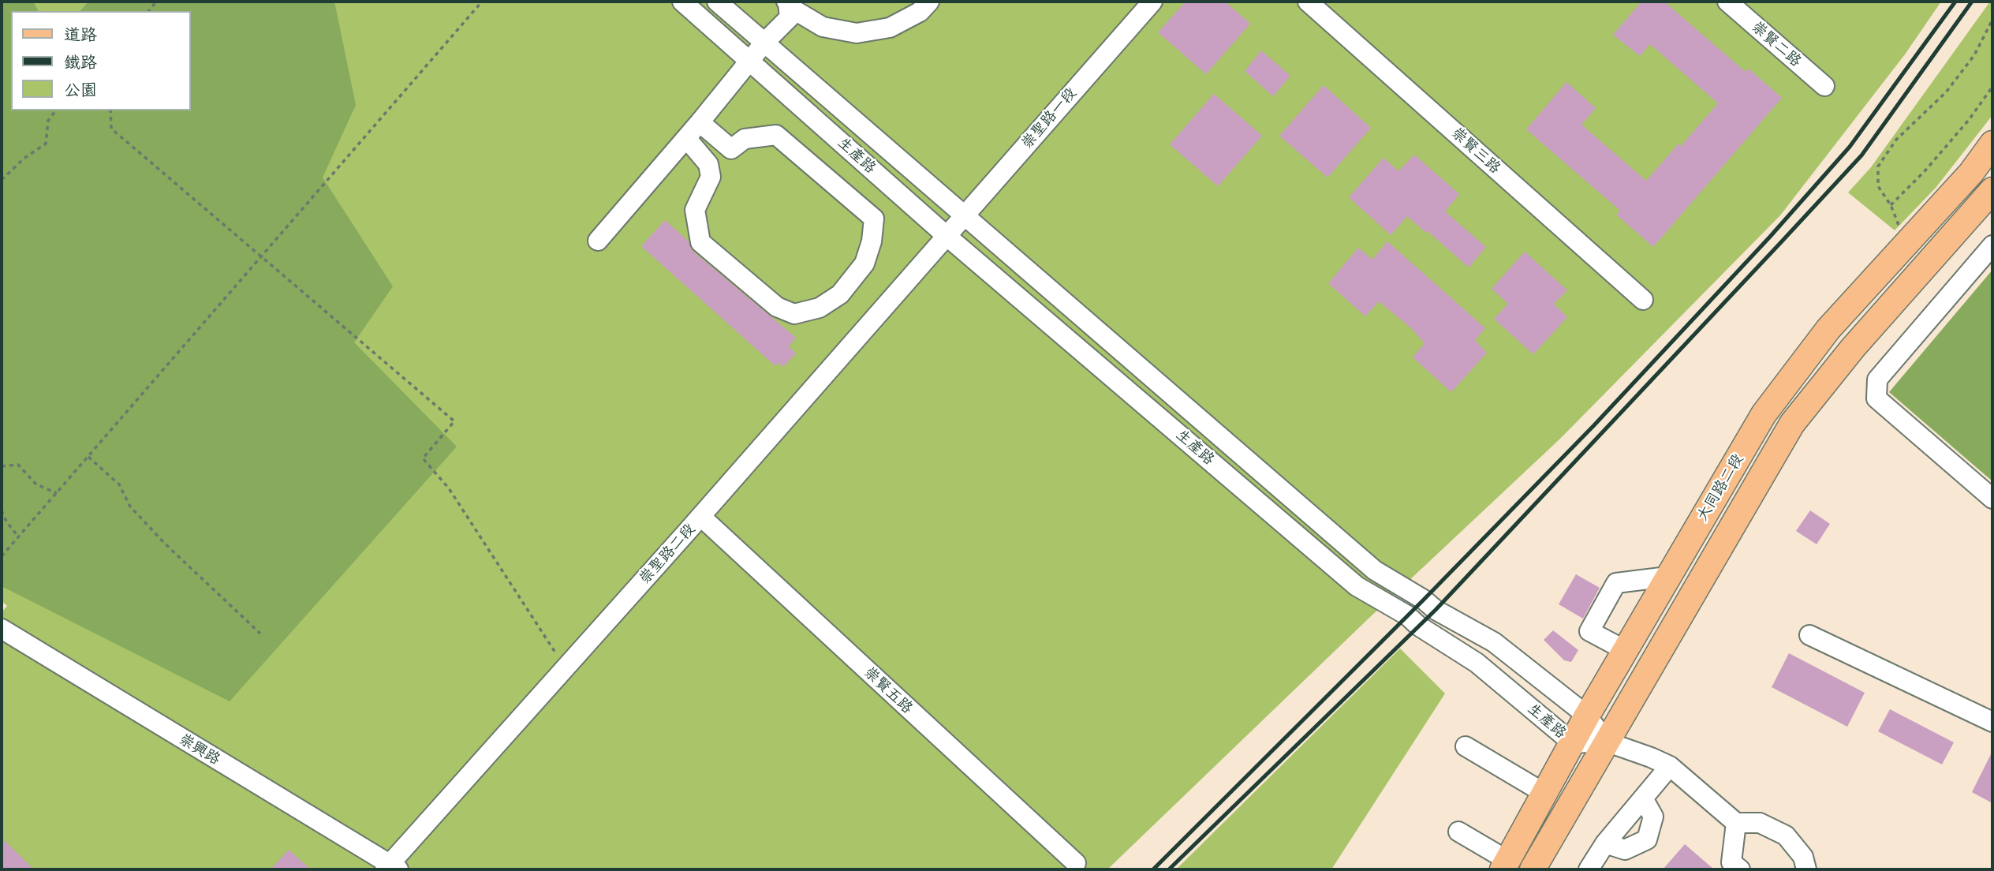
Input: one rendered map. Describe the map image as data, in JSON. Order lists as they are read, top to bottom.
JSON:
{
  "streets": {
    "main road": ["大同路二段"],
    "street": [
      "崇賢二路",
      "崇聖路一段",
      "崇賢三路",
      "生產路",
      "崇聖路二段",
      "崇賢五路",
      "崇興路"
    ]
  },
  "crossings": [
    ["崇聖路一段", "生產路"],
    ["崇聖路一段", "崇聖路二段"],
    ["生產路", "大同路二段"],
    ["生產路", "崇聖路二段"],
    ["崇聖路二段", "崇賢五路"],
    ["崇聖路二段", "崇興路"]
  ],
  "legend": ["道路", "鐵路", "公園"]
}
